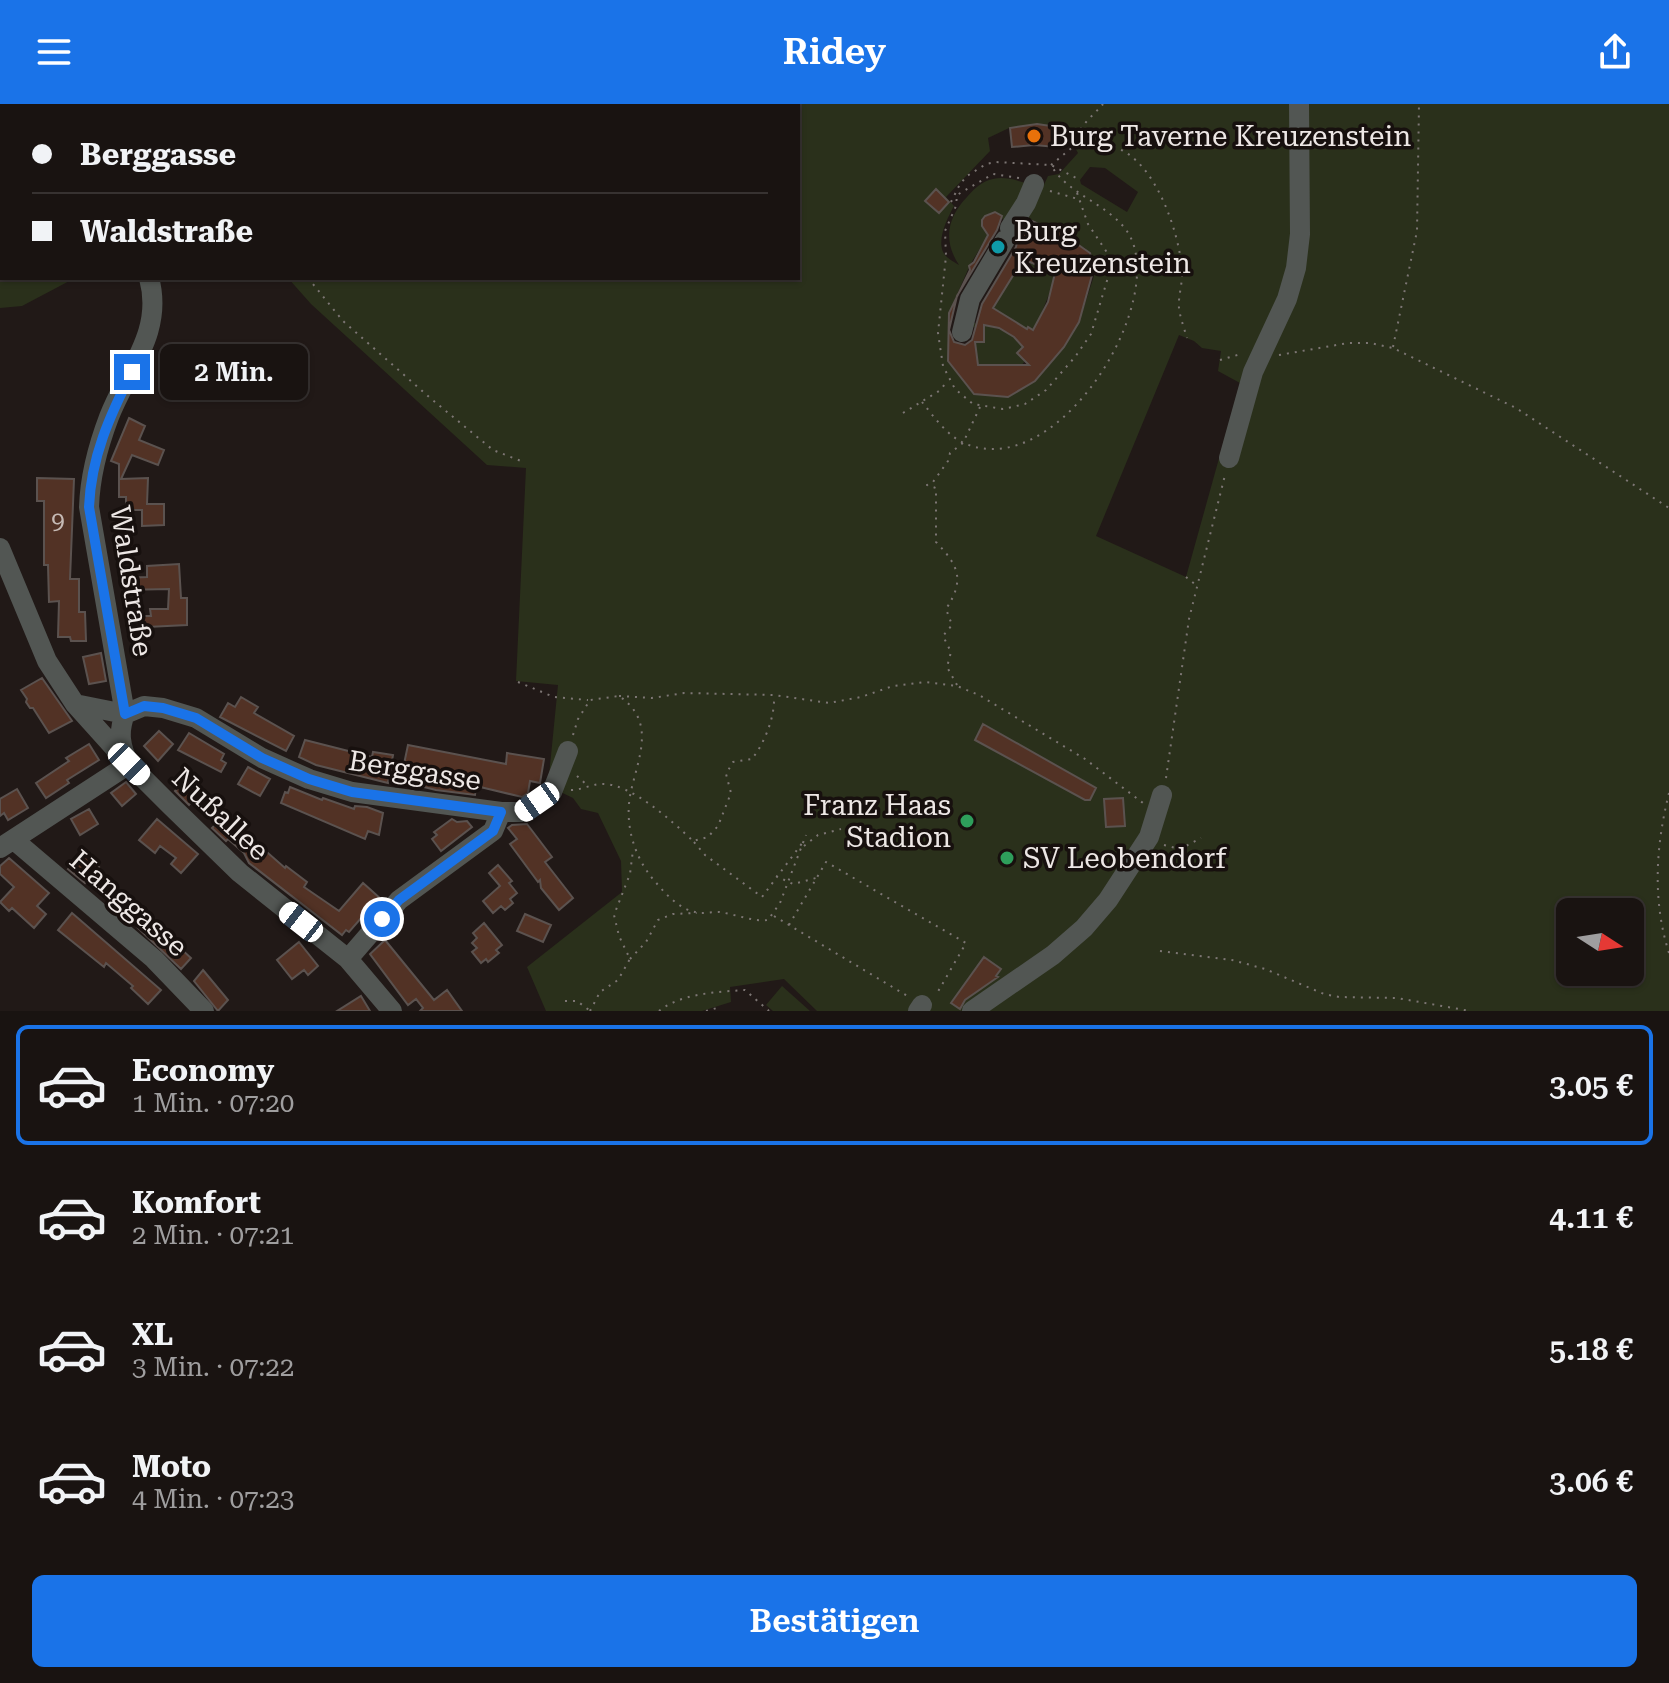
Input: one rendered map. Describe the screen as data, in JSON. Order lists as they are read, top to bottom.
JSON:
{
  "streets": {
    "street": [
      "Waldstraße",
      "Berggasse",
      "Nußallee",
      "Hanggasse"
    ]
  },
  "crossings": [
    ["Waldstraße", "Berggasse"],
    ["Berggasse", "Nußallee"]
  ],
  "places": [
    "Burg Taverne Kreuzenstein",
    "Burg Kreuzenstein",
    "Franz Haas Stadion",
    "SV Leobendorf"
  ],
  "house_numbers": ["9"],
  "north": "right",
  "page": {
    "header": "Ridey",
    "banner": ["Berggasse", "Waldstraße"],
    "bubble": "2 Min.",
    "list": [
      {
        "name": "Economy",
        "note": "1 Min. · 07:20",
        "value": "3.05 €"
      },
      {
        "name": "Komfort",
        "note": "2 Min. · 07:21",
        "value": "4.11 €"
      },
      {
        "name": "XL",
        "note": "3 Min. · 07:22",
        "value": "5.18 €"
      },
      {
        "name": "Moto",
        "note": "4 Min. · 07:23",
        "value": "3.06 €"
      }
    ],
    "buttons": "Bestätigen"
  }
}
